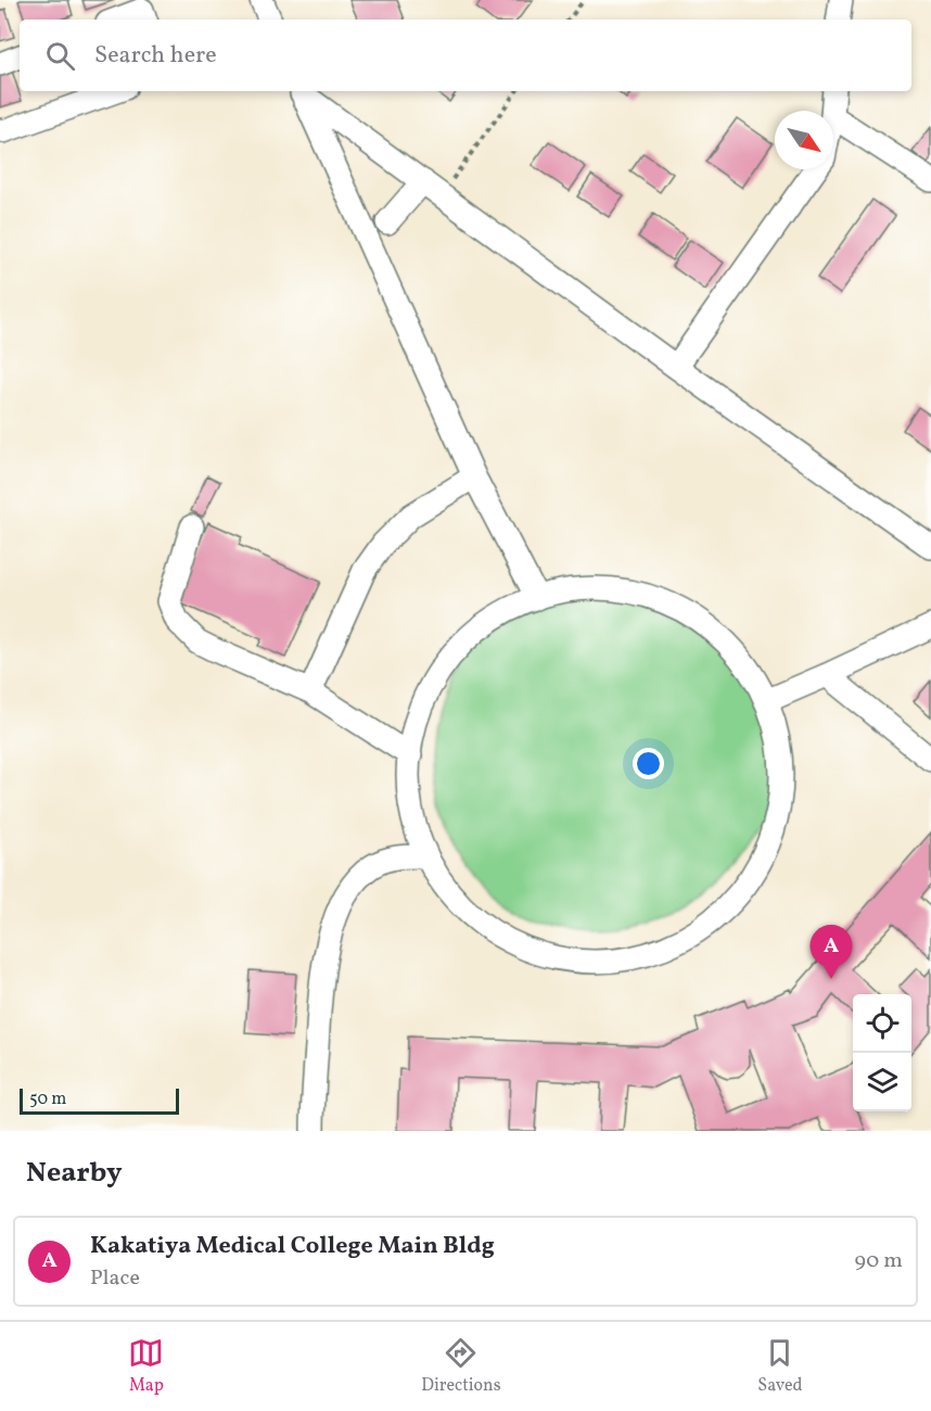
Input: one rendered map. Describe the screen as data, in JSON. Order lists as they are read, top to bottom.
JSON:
{
  "scale_bar": "50 m",
  "north": "bottom right",
  "page": {
    "search": "Search here",
    "pins": "A",
    "scale": "50 m",
    "heading": "Nearby",
    "list": [
      {
        "mark": "A",
        "name": "Kakatiya Medical College Main Bldg",
        "note": "Place",
        "value": "90 m"
      }
    ],
    "nav": ["Map", "Directions", "Saved"]
  }
}
